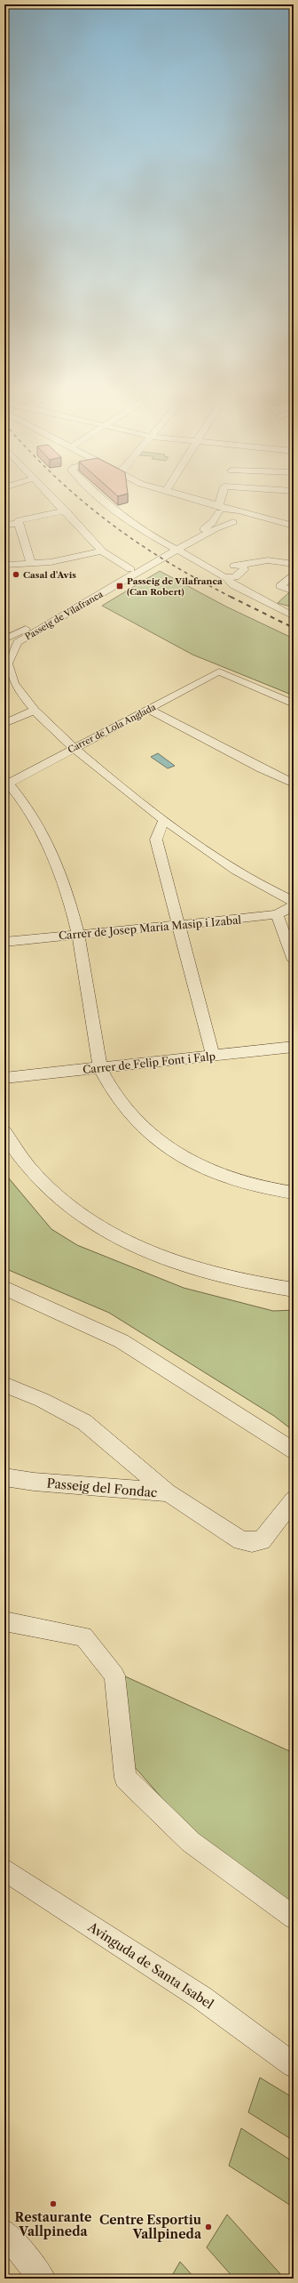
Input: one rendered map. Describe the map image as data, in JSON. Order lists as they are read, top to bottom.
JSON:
{
  "streets": {
    "street": [
      "Passeig de Vilafranca",
      "Carrer de Lola Anglada",
      "Carrer de Josep Maria Masip i Izabal",
      "Carrer de Felip Font i Falp",
      "Passeig del Fondac",
      "Avinguda de Santa Isabel"
    ]
  },
  "places": {
    "other": ["Casal d'Avis", "Restaurante Vallpineda", "Centre Esportiu Vallpineda"],
    "transit": ["Passeig de Vilafranca (Can Robert)"]
  }
}
